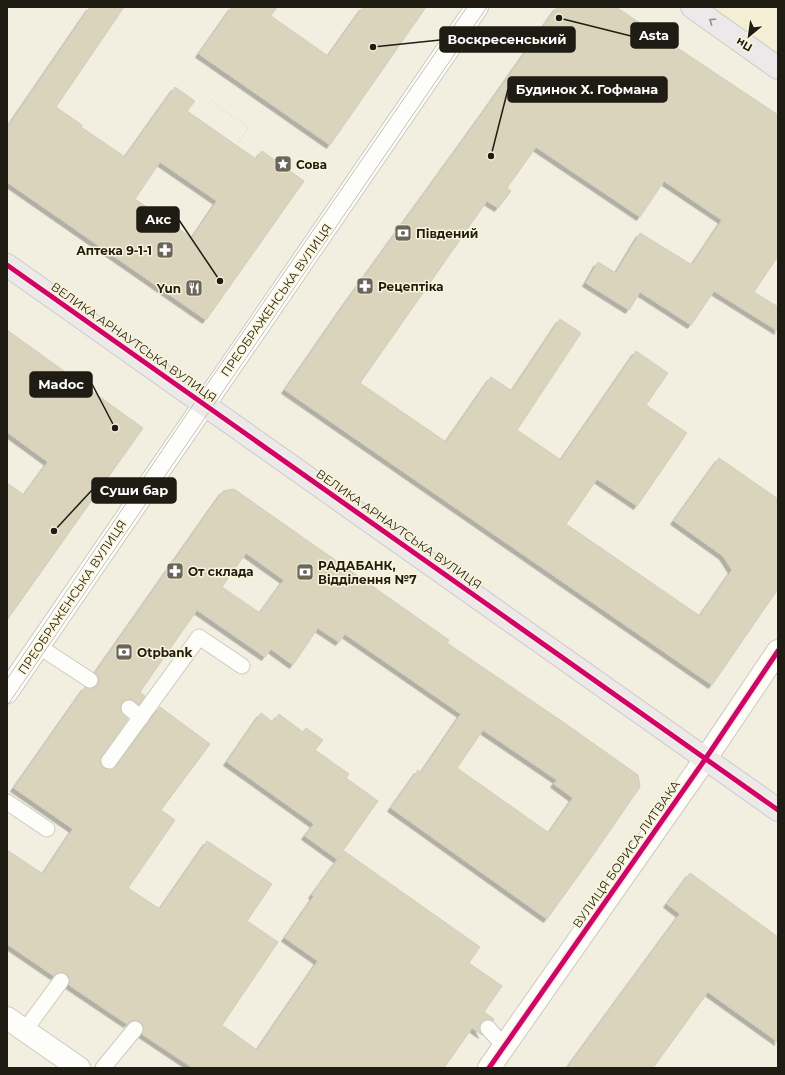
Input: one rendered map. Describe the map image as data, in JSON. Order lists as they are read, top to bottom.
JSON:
{
  "streets": {
    "main road": ["ПРЕОБРАЖЕНСЬКА ВУЛИЦЯ", "ВЕЛИКА АРНАУТСЬКА ВУЛИЦЯ", "ВУЛИЦЯ БОРИСА ЛИТВАКА"]
  },
  "crossings": [
    ["ПРЕОБРАЖЕНСЬКА ВУЛИЦЯ", "ВЕЛИКА АРНАУТСЬКА ВУЛИЦЯ"],
    ["ВЕЛИКА АРНАУТСЬКА ВУЛИЦЯ", "ВУЛИЦЯ БОРИСА ЛИТВАКА"]
  ],
  "places": {
    "other": [
      "Asta",
      "Воскресенський",
      "Будинок Х. Гофмана",
      "Акс",
      "Madoc",
      "Суши бар"
    ],
    "place": ["Сова"],
    "bank": ["Південий", "РАДАБАНК, Відділення №7", "Otpbank"],
    "pharmacy": ["Аптека 9-1-1", "Рецептіка", "От склада"],
    "restaurant": ["Yun"]
  },
  "north": "bottom left"
}
